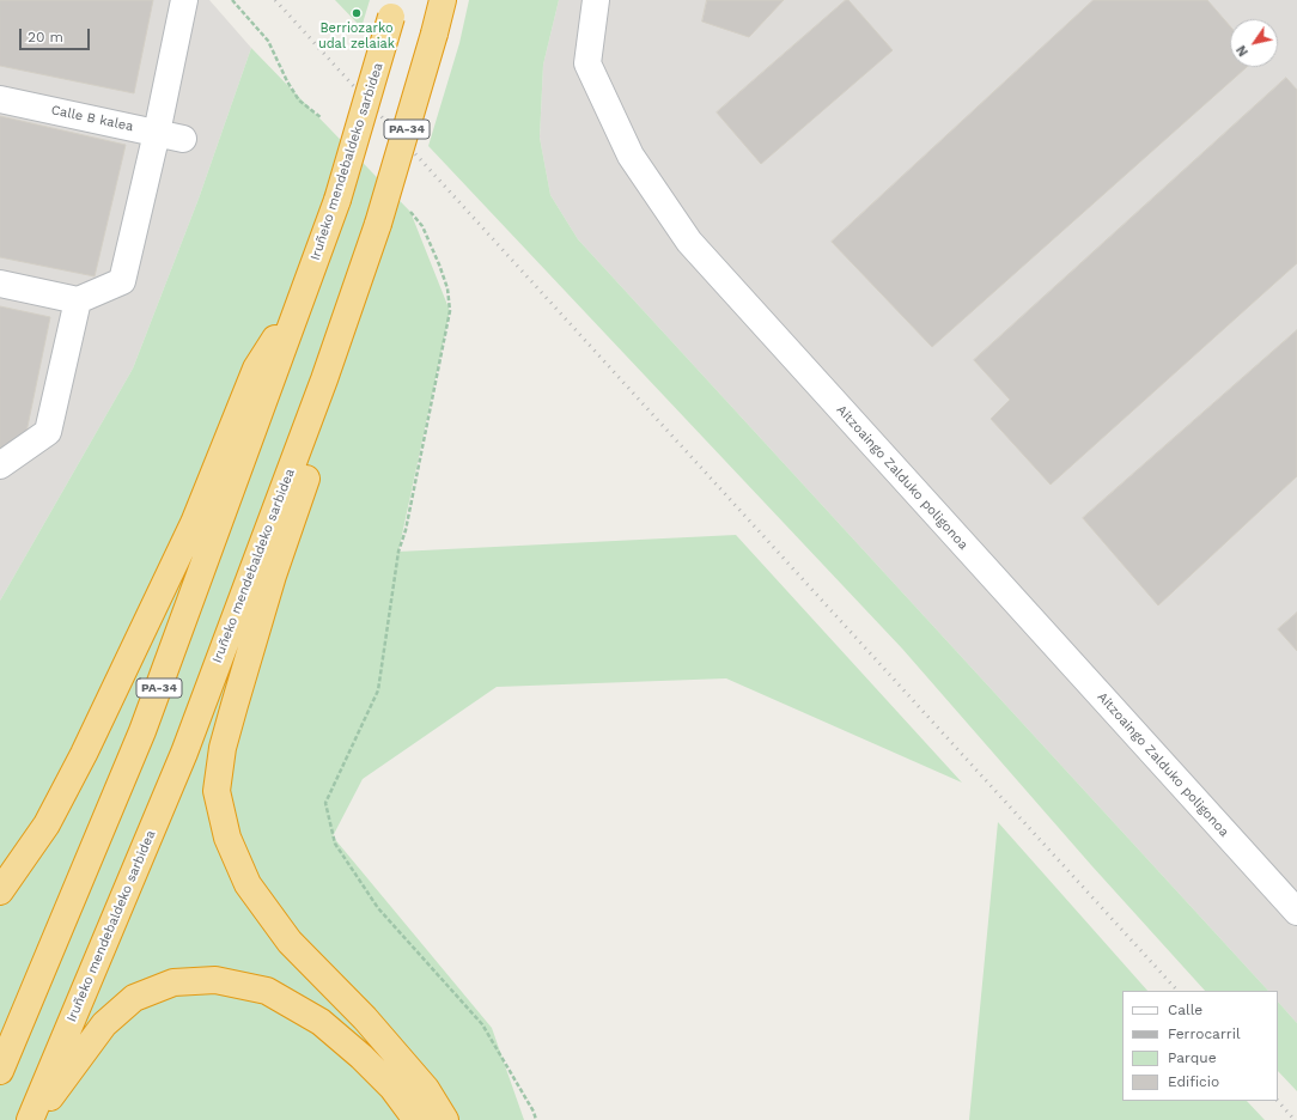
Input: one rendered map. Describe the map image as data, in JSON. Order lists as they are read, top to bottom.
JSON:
{
  "streets": {
    "highway": ["PA-34", "Iruñeko mendebaldeko sarbidea"],
    "street": ["Calle B kalea", "Aitzoaingo Zalduko poligonoa"]
  },
  "places": ["Berriozarko udal zelaiak"],
  "legend": [
    "Calle",
    "Ferrocarril",
    "Parque",
    "Edificio"
  ],
  "scale_bar": "20 m",
  "north": "bottom left"
}
